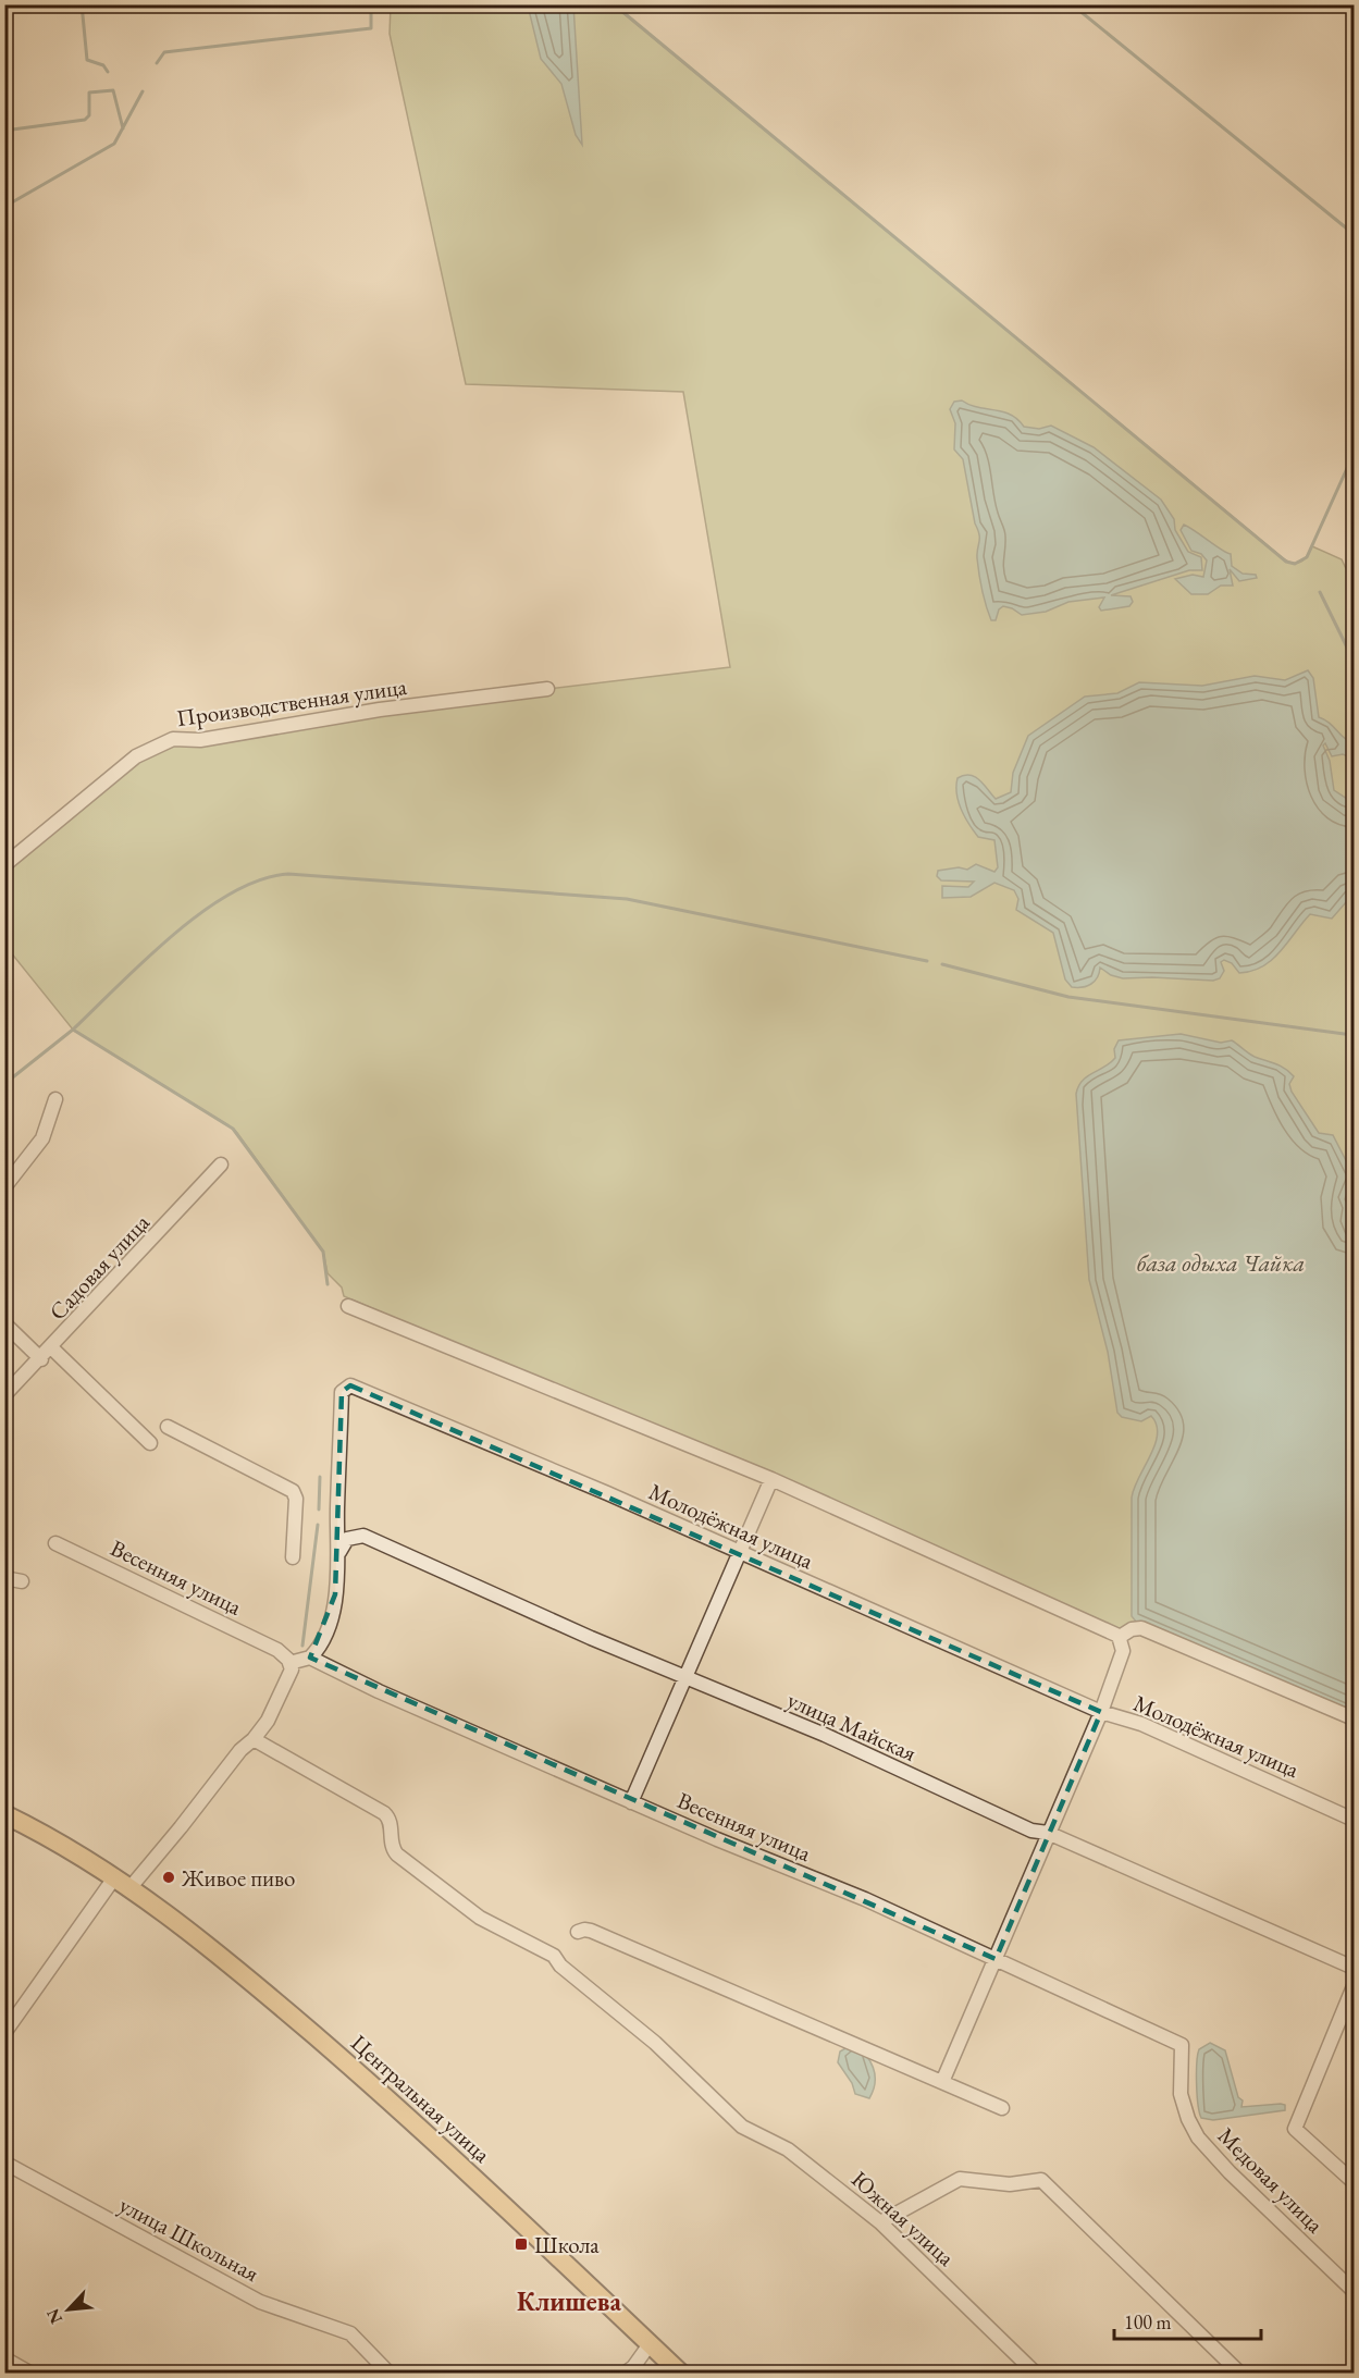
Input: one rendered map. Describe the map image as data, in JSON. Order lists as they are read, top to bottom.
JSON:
{
  "streets": {
    "main road": ["Центральная улица"],
    "street": [
      "Производственная улица",
      "Садовая улица",
      "Молодёжная улица",
      "Весенняя улица",
      "улица Майская",
      "Медовая улица",
      "Южная улица",
      "улица Школьная"
    ]
  },
  "crossings": [
    ["Молодёжная улица", "Весенняя улица"],
    ["Молодёжная улица", "улица Майская"],
    ["Весенняя улица", "Медовая улица"]
  ],
  "districts": ["Клишева"],
  "water": ["база одыха Чайка"],
  "places": {
    "other": ["Живое пиво"],
    "transit": ["Школа"]
  },
  "scale_bar": "100 m",
  "north": "bottom left"
}
